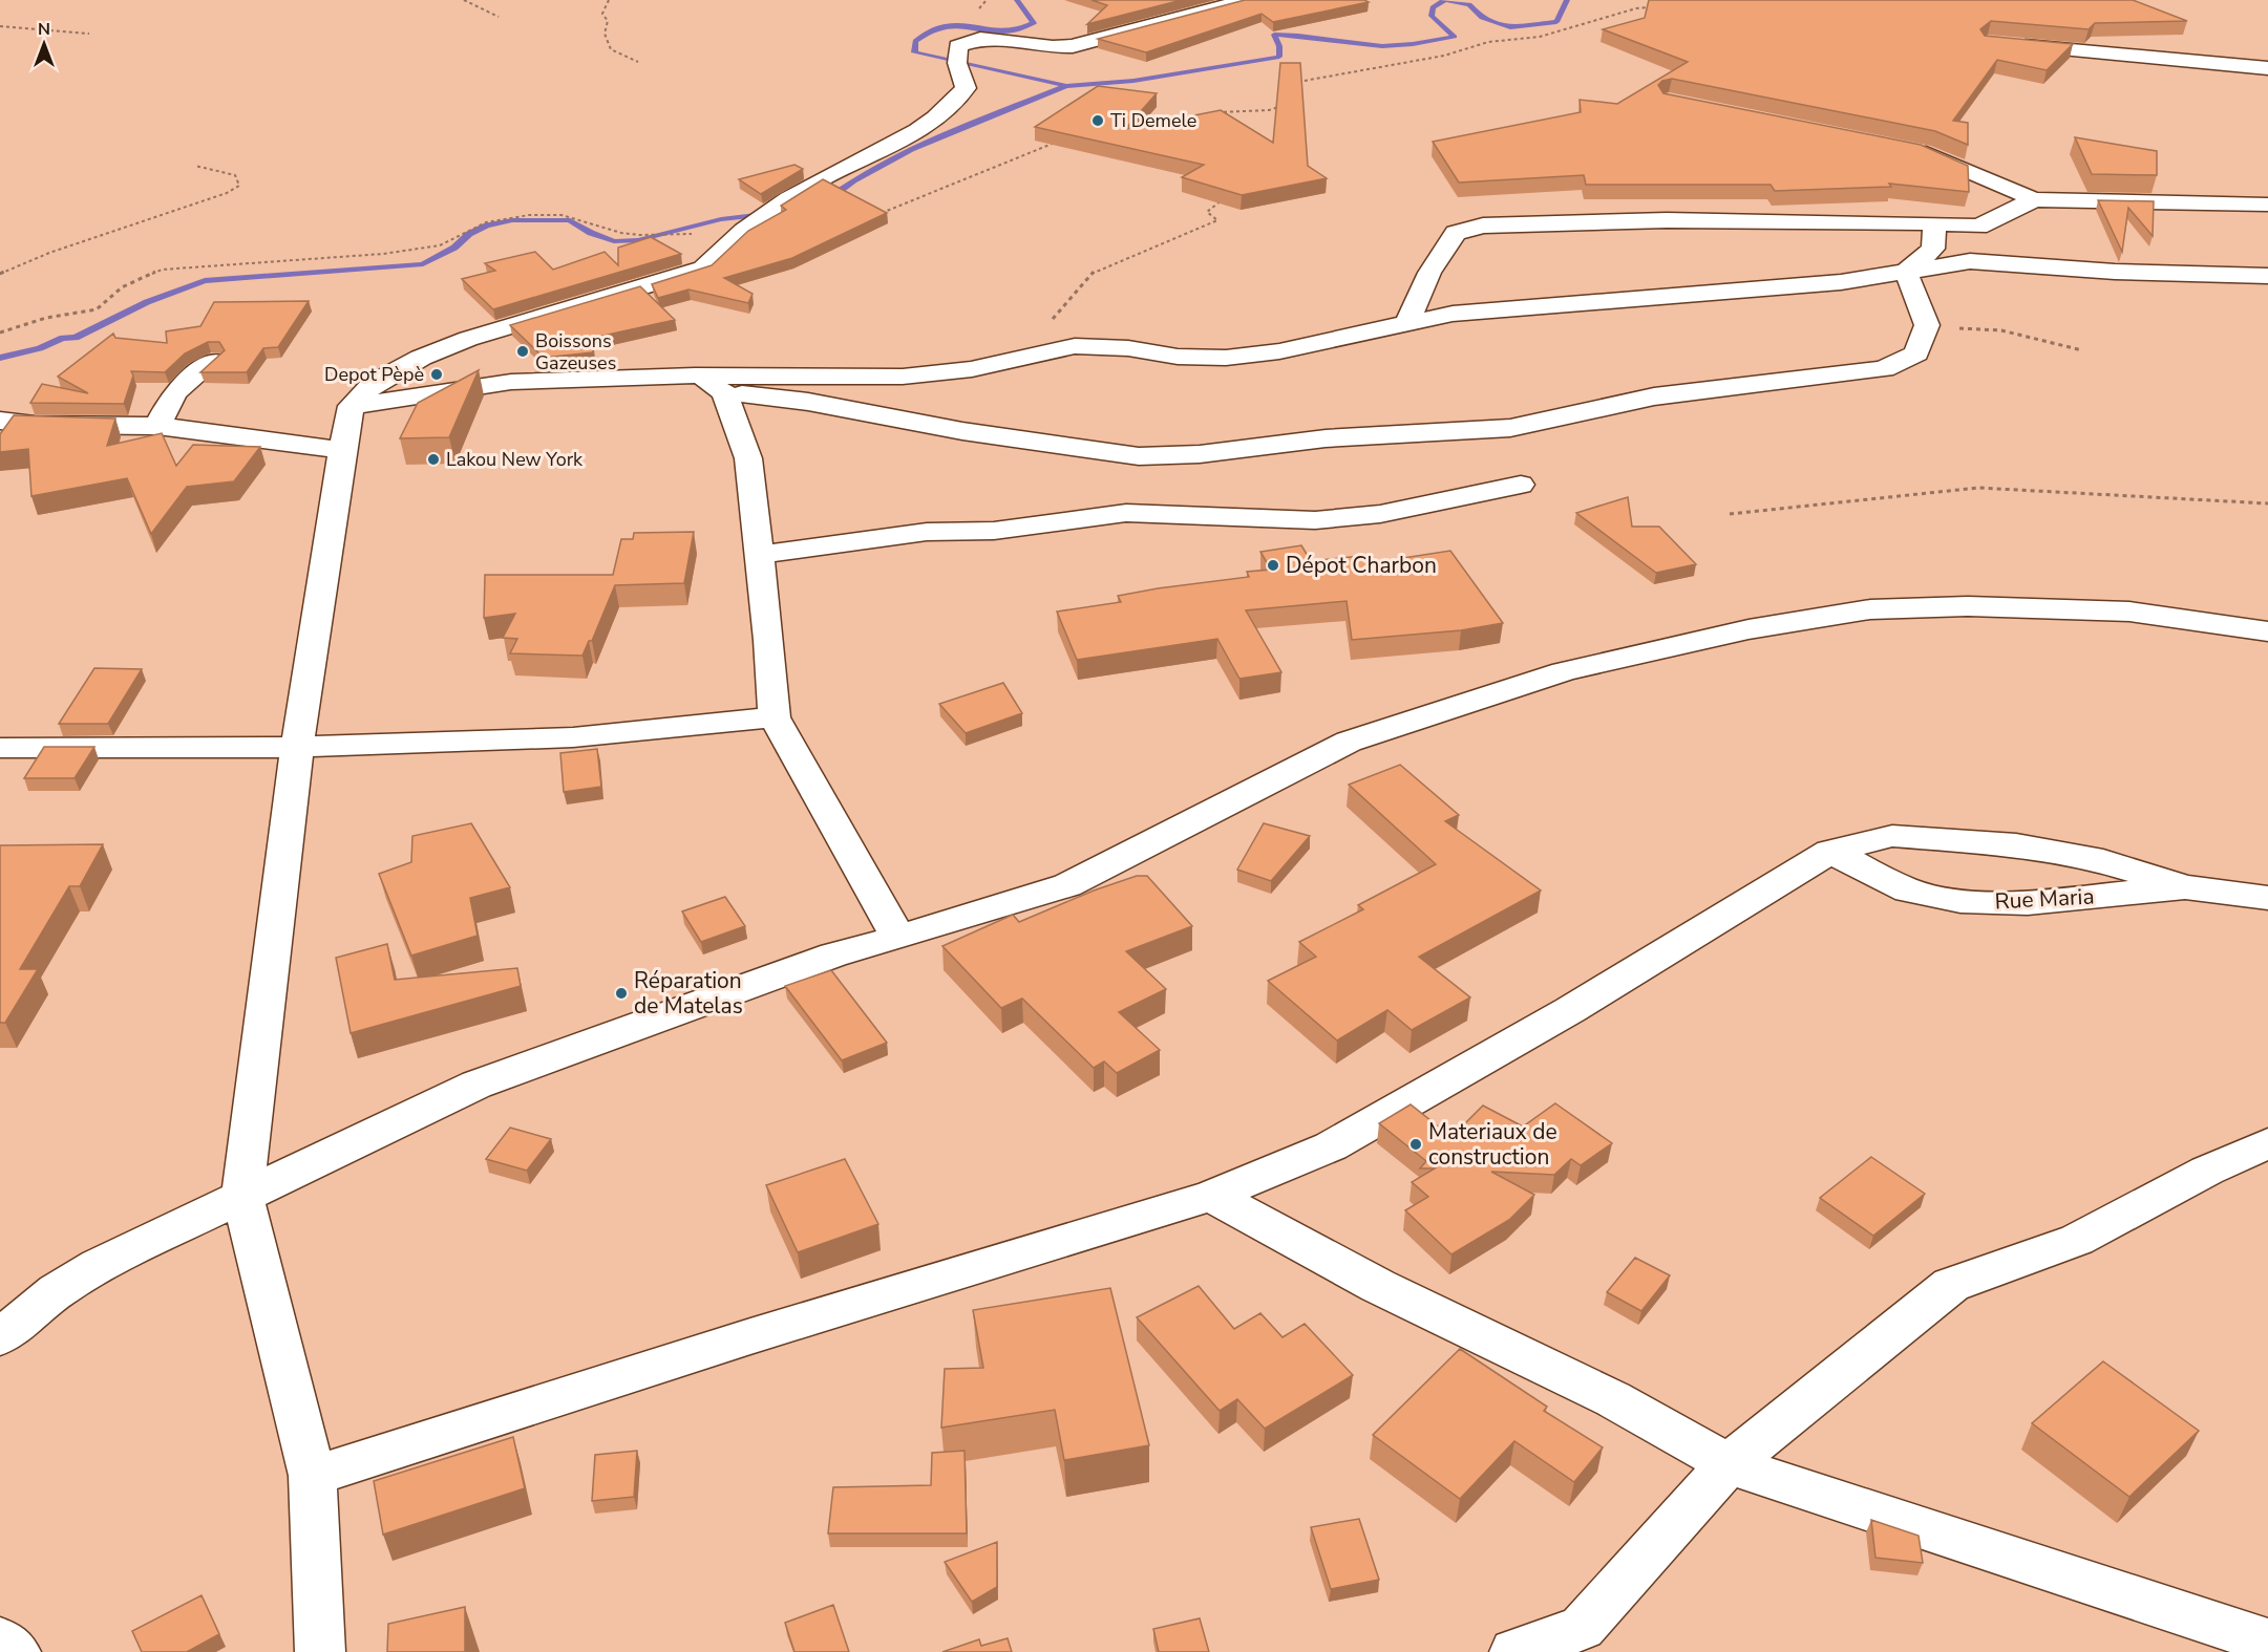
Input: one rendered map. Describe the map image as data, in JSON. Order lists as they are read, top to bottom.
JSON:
{
  "streets": {
    "street": ["Rue Maria"]
  },
  "places": [
    "Ti Demele",
    "Boissons Gazeuses",
    "Depot Pèpè",
    "Lakou New York",
    "Dépot Charbon",
    "Réparation de Matelas",
    "Materiaux de construction"
  ],
  "north": "top"
}
